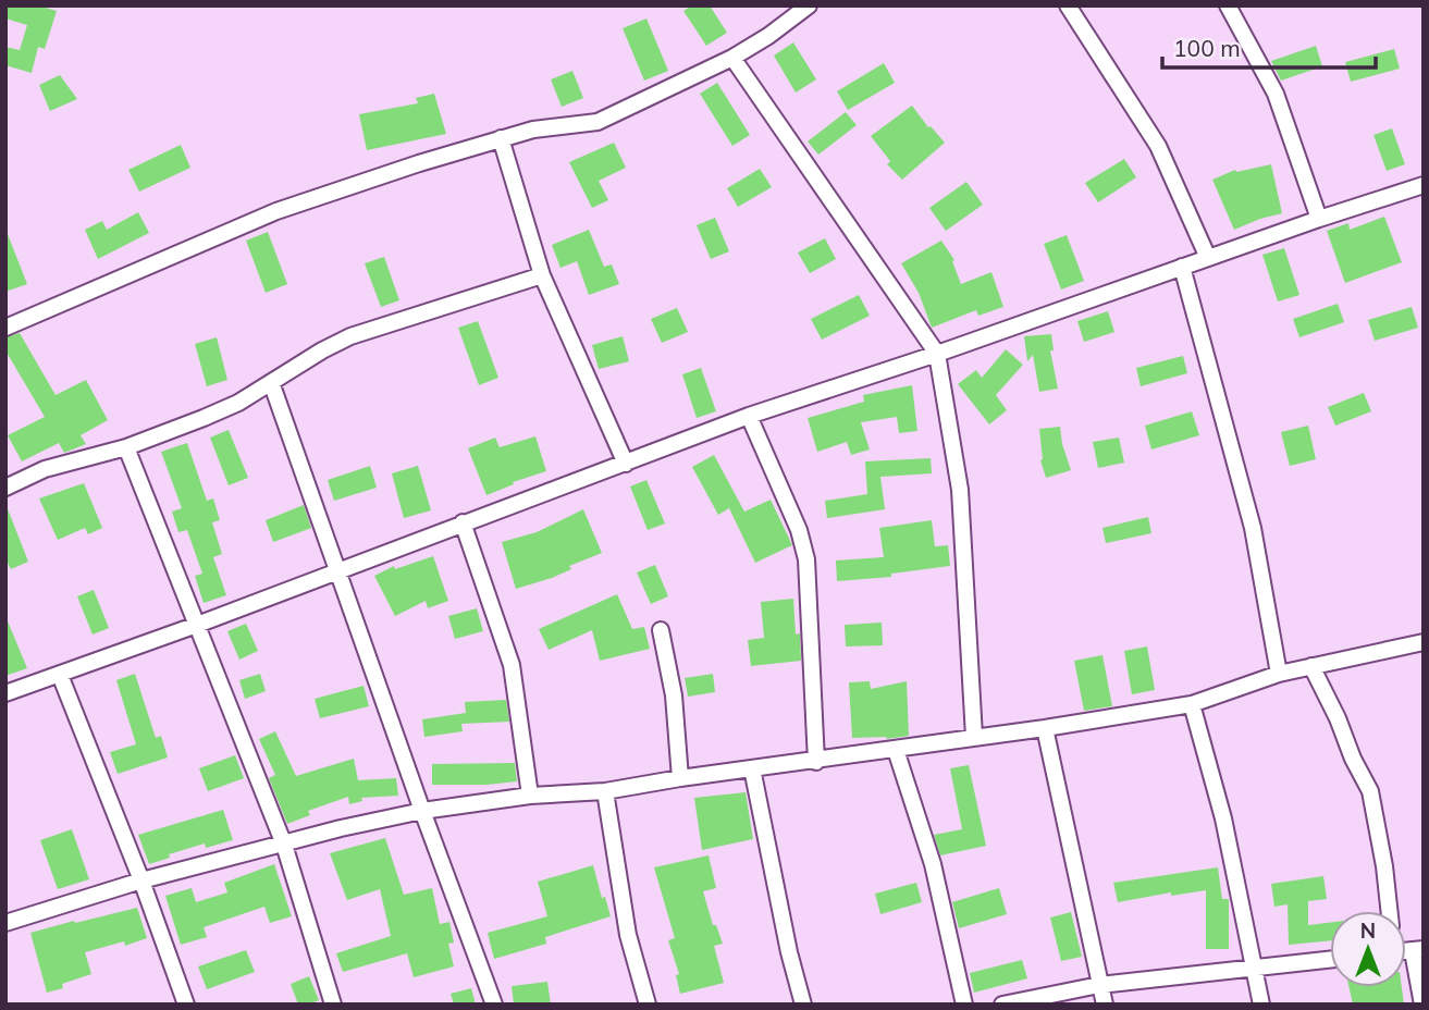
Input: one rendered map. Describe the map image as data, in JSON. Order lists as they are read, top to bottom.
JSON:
{
  "scale_bar": "100 m",
  "north": "top"
}
